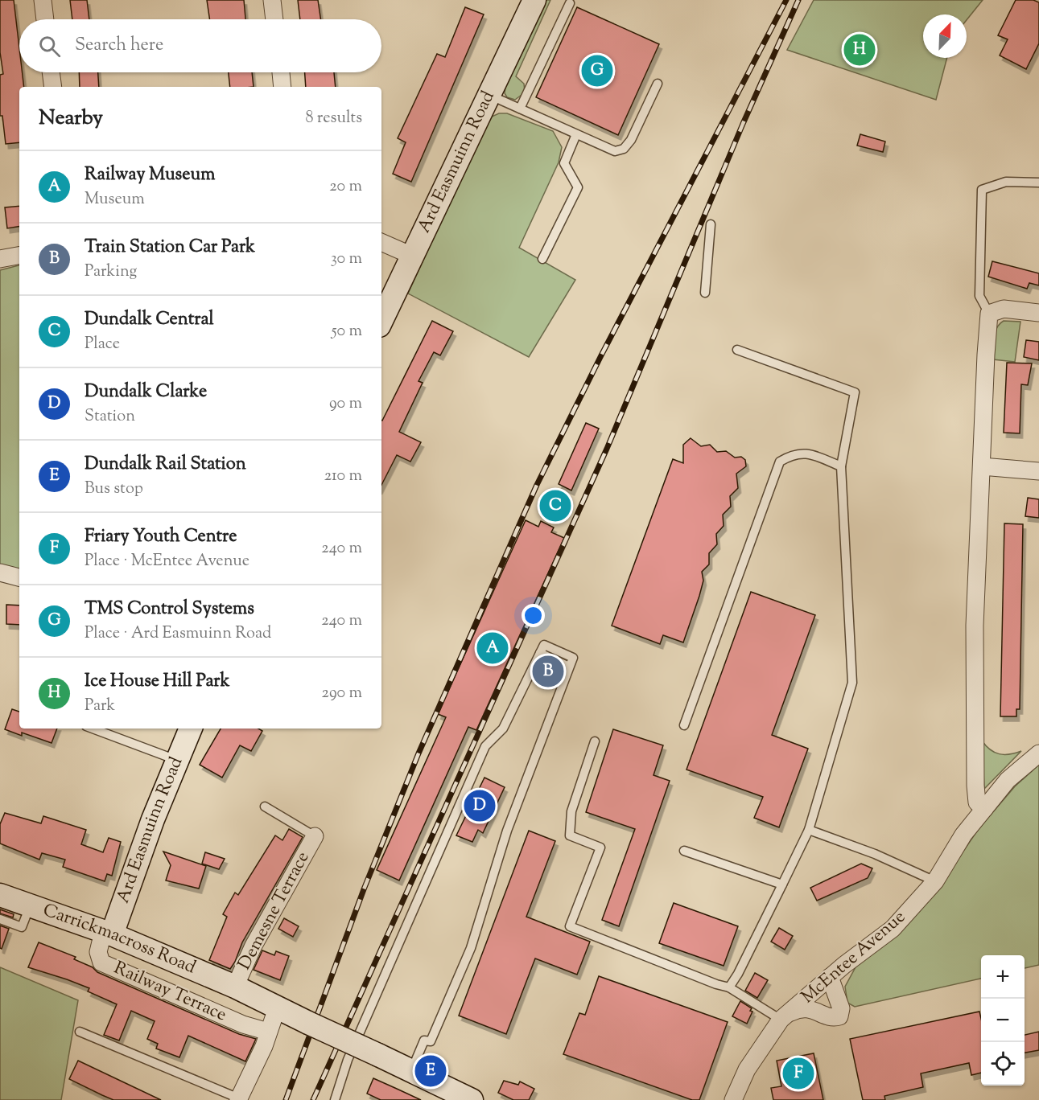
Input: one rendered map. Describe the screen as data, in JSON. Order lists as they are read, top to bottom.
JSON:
{
  "streets": {
    "street": [
      "Ard Easmuinn Road",
      "Demesne Terrace",
      "Carrickmacross Road",
      "McEntee Avenue",
      "Railway Terrace"
    ]
  },
  "crossings": [
    ["Ard Easmuinn Road", "Carrickmacross Road"],
    ["Ard Easmuinn Road", "Railway Terrace"],
    ["Demesne Terrace", "Carrickmacross Road"],
    ["Carrickmacross Road", "Railway Terrace"]
  ],
  "north": "top right",
  "page": {
    "search": "Search here",
    "pins": [
      "H",
      "G",
      "C",
      "A",
      "B",
      "D",
      "E",
      "F"
    ],
    "heading": ["Nearby", "8 results"],
    "list": [
      {
        "mark": "A",
        "name": "Railway Museum",
        "note": "Museum",
        "value": "20 m"
      },
      {
        "mark": "B",
        "name": "Train Station Car Park",
        "note": "Parking",
        "value": "30 m"
      },
      {
        "mark": "C",
        "name": "Dundalk Central",
        "note": "Place",
        "value": "50 m"
      },
      {
        "mark": "D",
        "name": "Dundalk Clarke",
        "note": "Station",
        "value": "90 m"
      },
      {
        "mark": "E",
        "name": "Dundalk Rail Station",
        "note": "Bus stop",
        "value": "210 m"
      },
      {
        "mark": "F",
        "name": "Friary Youth Centre",
        "note": "Place · McEntee Avenue",
        "value": "240 m"
      },
      {
        "mark": "G",
        "name": "TMS Control Systems",
        "note": "Place · Ard Easmuinn Road",
        "value": "240 m"
      },
      {
        "mark": "H",
        "name": "Ice House Hill Park",
        "note": "Park",
        "value": "290 m"
      }
    ],
    "map_buttons": ["+", "−"]
  }
}
